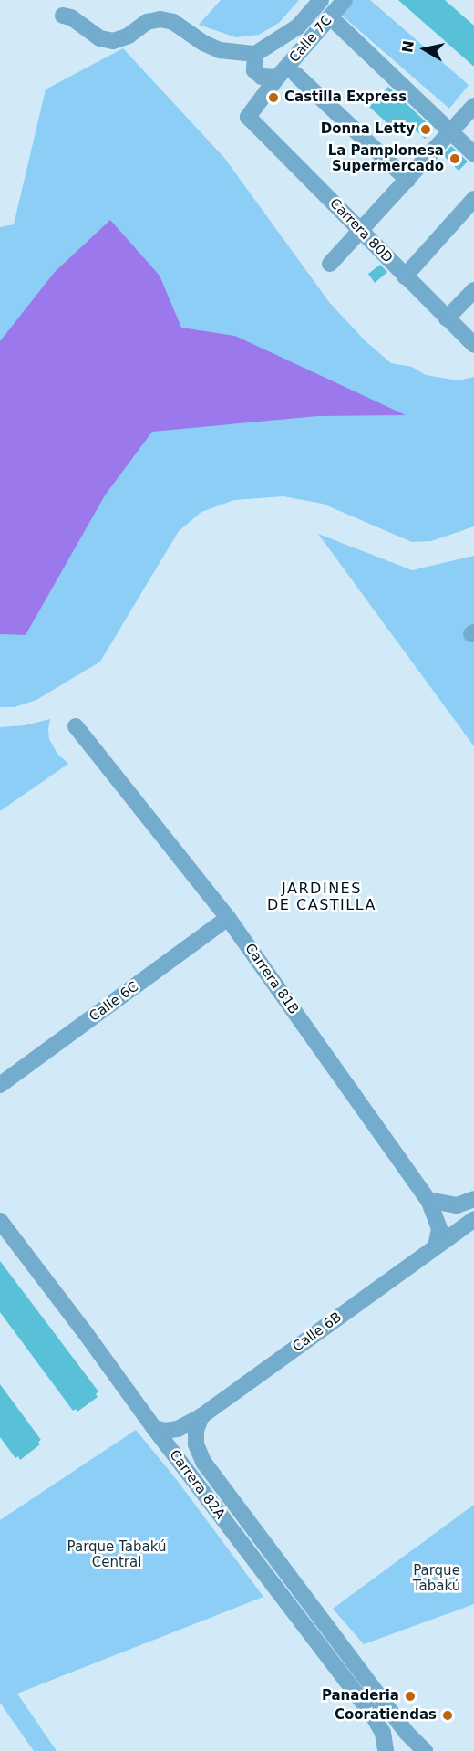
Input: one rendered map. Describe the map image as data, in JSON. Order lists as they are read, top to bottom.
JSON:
{
  "streets": {
    "street": [
      "Calle 7C",
      "Carrera 80D",
      "Carrera 81B",
      "Calle 6C",
      "Calle 6B",
      "Carrera 82A"
    ]
  },
  "crossings": [
    ["Calle 7C", "Carrera 80D"],
    ["Carrera 81B", "Calle 6C"],
    ["Carrera 81B", "Calle 6B"],
    ["Calle 6B", "Carrera 82A"]
  ],
  "districts": ["JARDINES DE CASTILLA"],
  "parks": ["Parque Tabakú Central", "Parque Tabakú"],
  "places": [
    "Castilla Express",
    "Donna Letty",
    "La Pamplonesa Supermercado",
    "Panaderia",
    "Cooratiendas"
  ],
  "north": "left"
}
